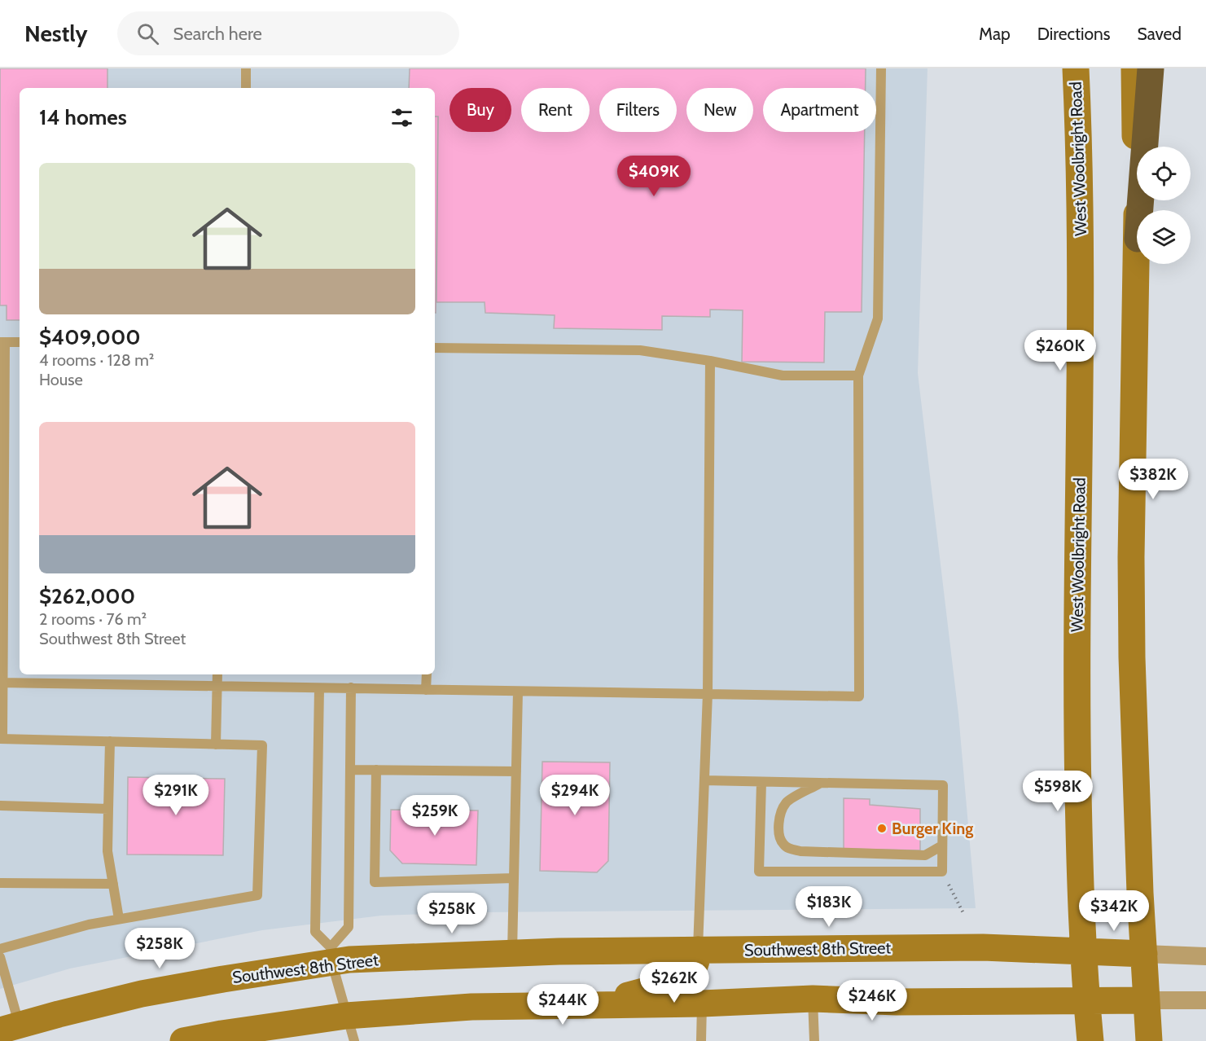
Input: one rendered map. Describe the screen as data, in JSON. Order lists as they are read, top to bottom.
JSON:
{
  "streets": {
    "street": ["West Woolbright Road", "Southwest 8th Street"]
  },
  "crossings": [
    ["West Woolbright Road", "Southwest 8th Street"]
  ],
  "places": ["Burger King"],
  "page": {
    "header": "Nestly",
    "search": "Search here",
    "nav": ["Map", "Directions", "Saved"],
    "chip": [
      "Buy",
      "Rent",
      "Filters",
      "New",
      "Apartment"
    ],
    "heading": "14 homes",
    "list": [
      {
        "name": "$409,000",
        "note": "4 rooms · 128 m² · House"
      },
      {
        "name": "$262,000",
        "note": "2 rooms · 76 m² · Southwest 8th Street"
      }
    ],
    "price": [
      "$409K",
      "$260K",
      "$382K",
      "$598K",
      "$291K",
      "$294K",
      "$259K",
      "$183K",
      "$342K",
      "$258K",
      "$258K",
      "$262K",
      "$246K",
      "$244K"
    ]
  }
}
